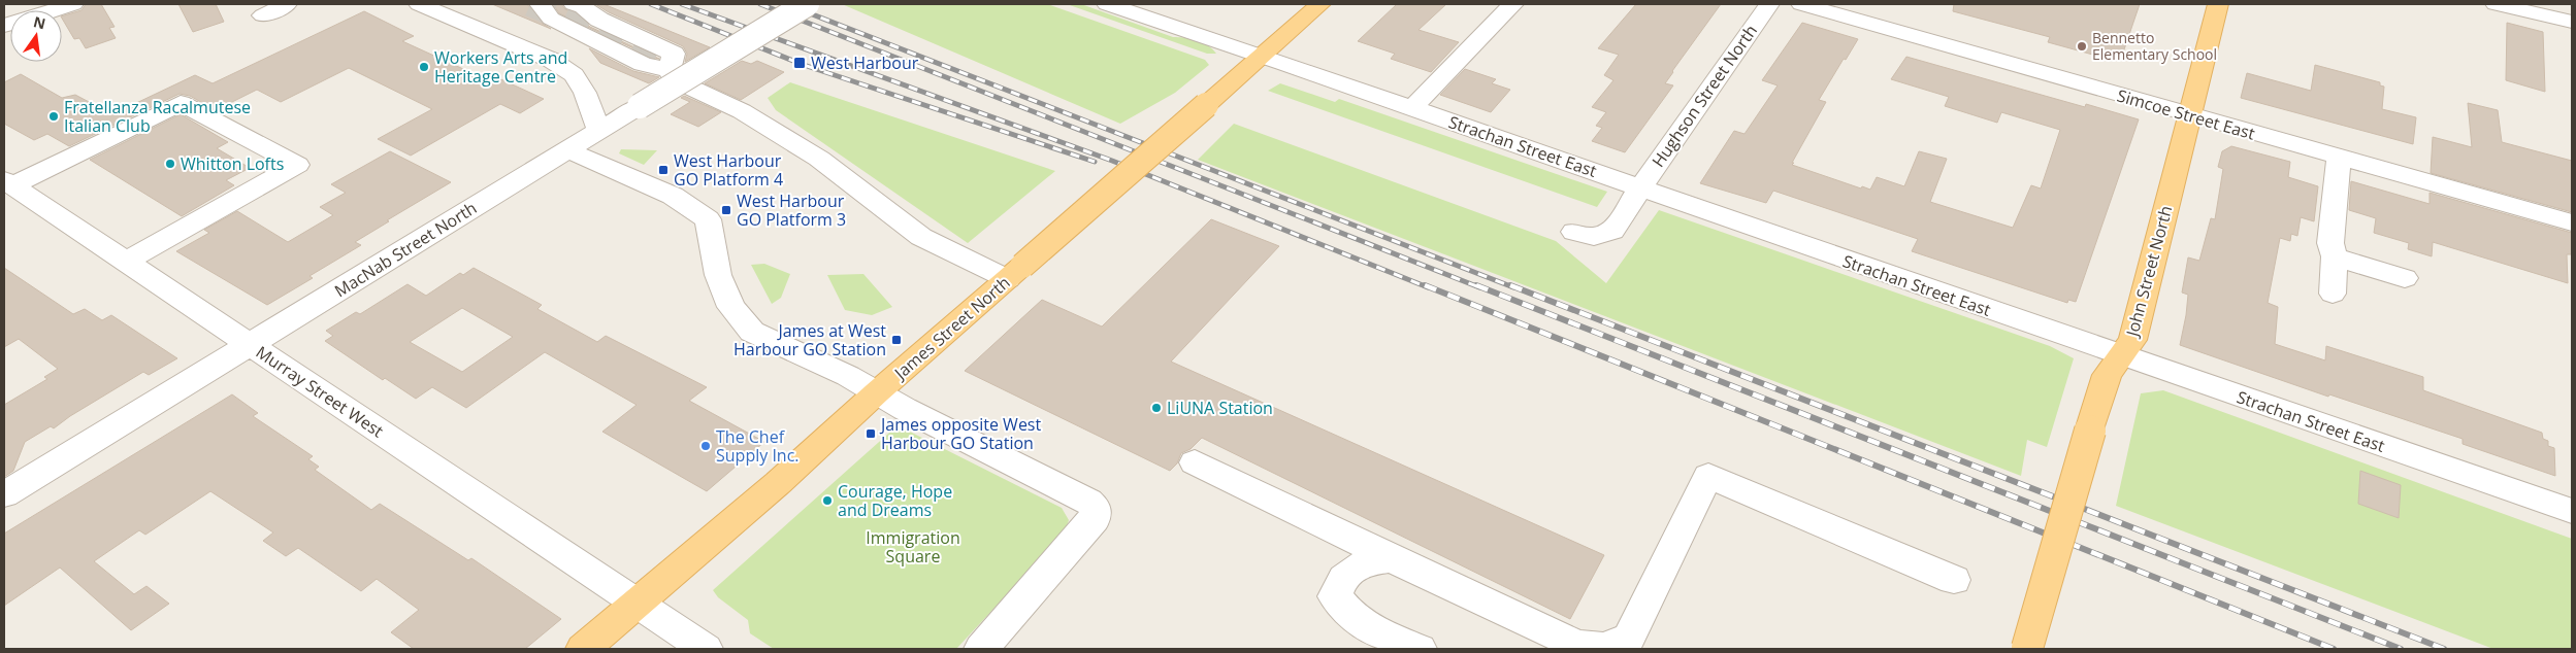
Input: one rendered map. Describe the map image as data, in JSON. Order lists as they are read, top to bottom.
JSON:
{
  "streets": {
    "main road": ["John Street North", "James Street North"],
    "street": [
      "Hughson Street North",
      "Simcoe Street East",
      "Strachan Street East",
      "MacNab Street North",
      "Murray Street West"
    ]
  },
  "crossings": [
    ["Hughson Street North", "Strachan Street East"],
    ["Simcoe Street East", "John Street North"],
    ["Strachan Street East", "John Street North"],
    ["Strachan Street East", "James Street North"],
    ["MacNab Street North", "Murray Street West"],
    ["James Street North", "Murray Street West"]
  ],
  "parks": ["Immigration Square"],
  "places": {
    "other": [
      "Bennetto Elementary School",
      "Workers Arts and Heritage Centre",
      "Fratellanza Racalmutese Italian Club",
      "Whitton Lofts",
      "LiUNA Station",
      "The Chef Supply Inc.",
      "Courage, Hope and Dreams"
    ],
    "transit": [
      "West Harbour",
      "West Harbour GO Platform 4",
      "West Harbour GO Platform 3",
      "James at West Harbour GO Station",
      "James opposite West Harbour GO Station"
    ]
  },
  "north": "top"
}
